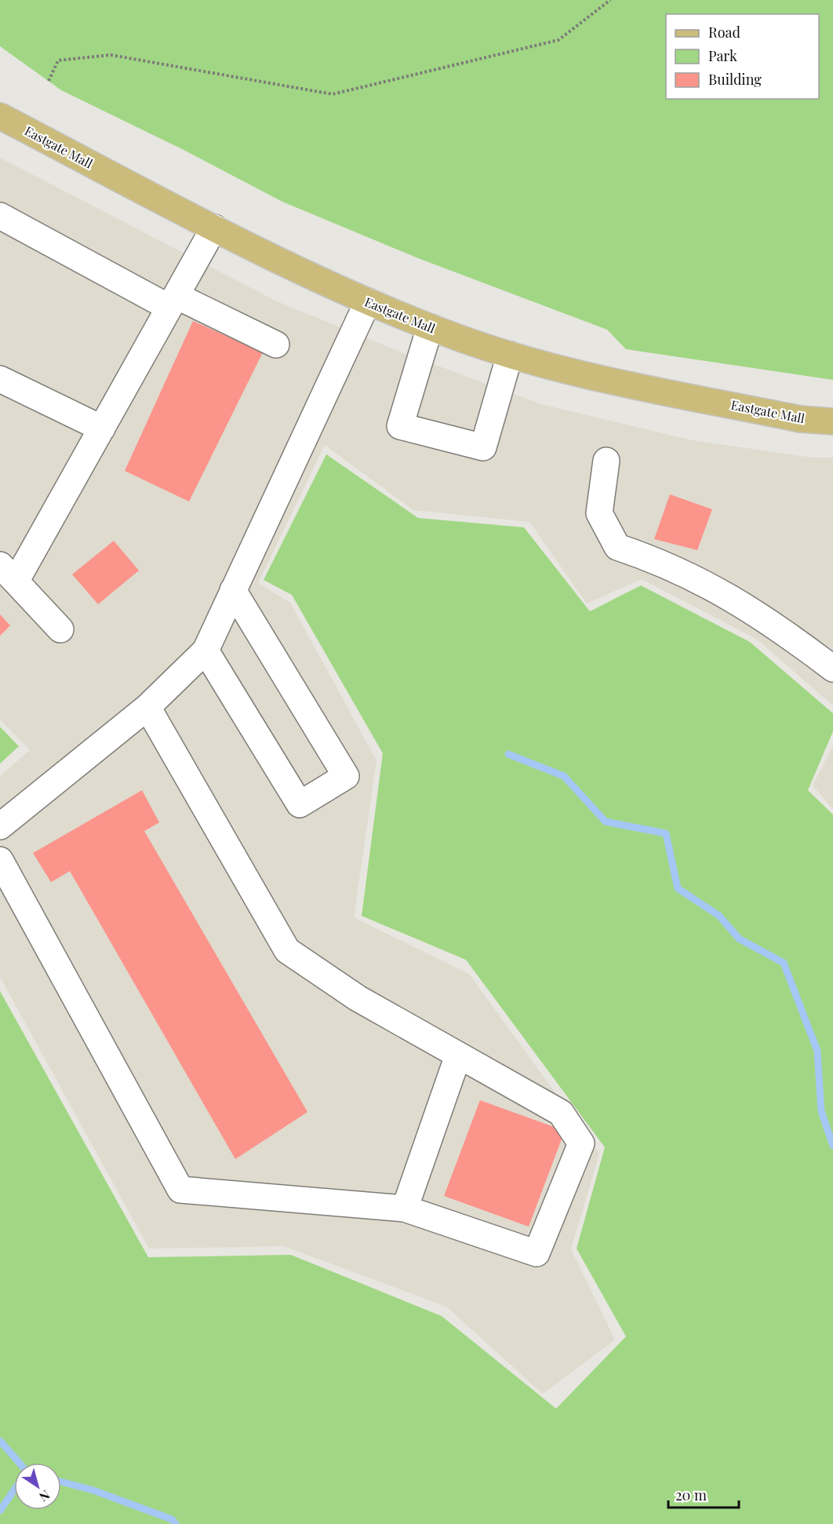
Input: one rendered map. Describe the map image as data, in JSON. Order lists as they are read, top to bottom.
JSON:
{
  "streets": {
    "main road": ["Eastgate Mall"]
  },
  "legend": ["Road", "Park", "Building"],
  "scale_bar": "20 m",
  "north": "bottom right"
}
